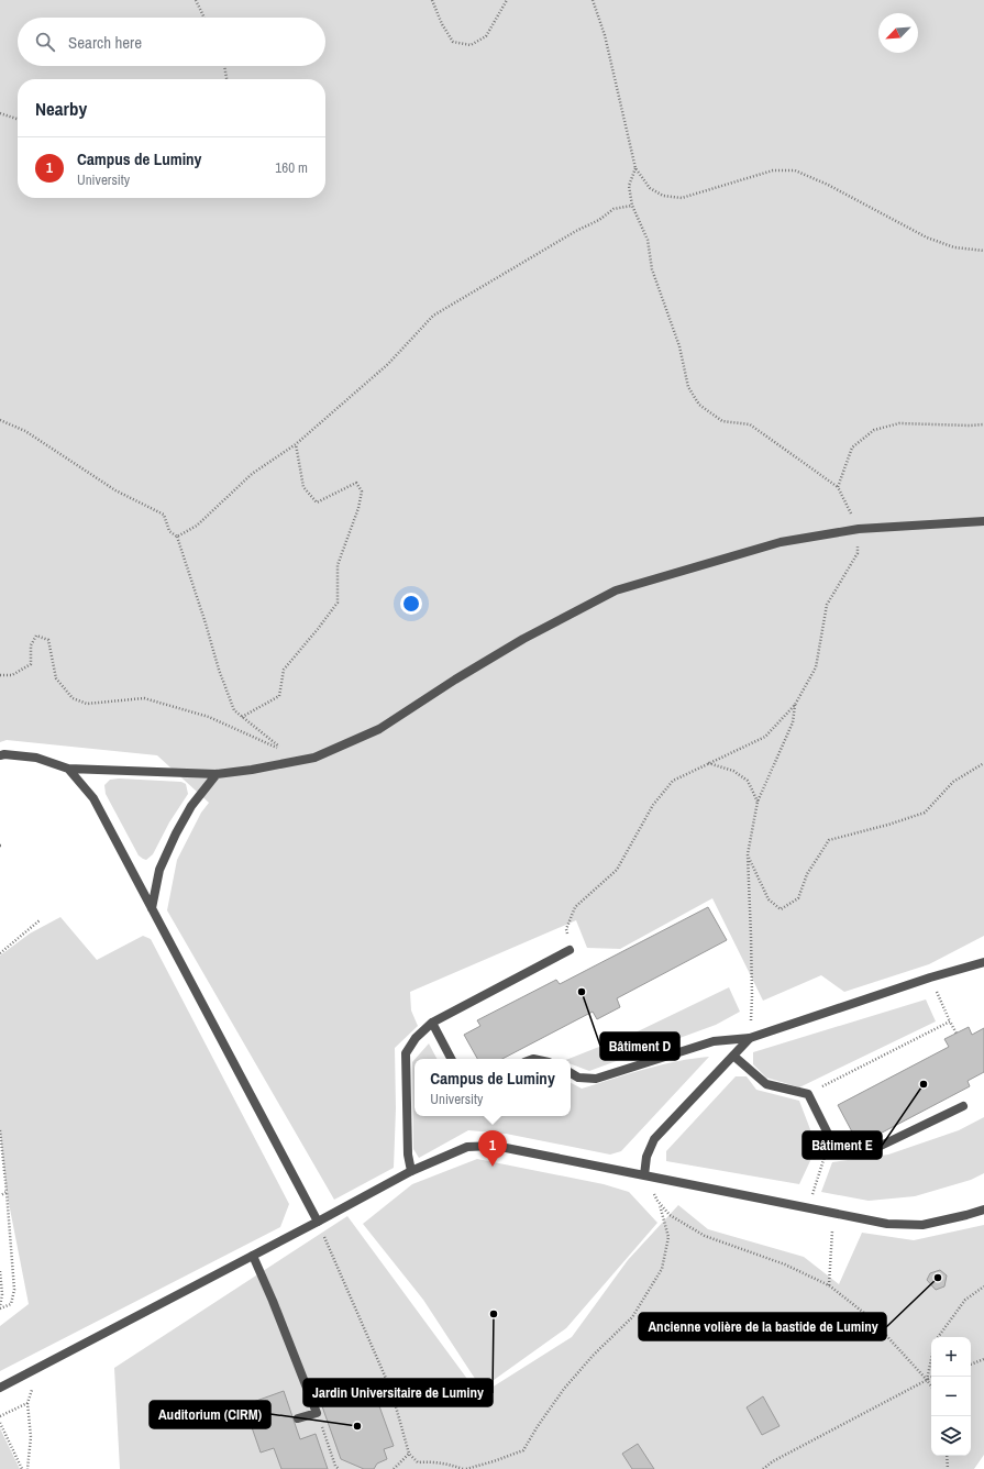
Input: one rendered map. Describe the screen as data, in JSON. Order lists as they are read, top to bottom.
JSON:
{
  "places": [
    "Bâtiment D",
    "Bâtiment E",
    "Ancienne volière de la bastide de Luminy",
    "Jardin Universitaire de Luminy",
    "Auditorium (CIRM)"
  ],
  "north": "bottom left",
  "page": {
    "search": "Search here",
    "heading": "Nearby",
    "list": [
      {
        "mark": "1",
        "name": "Campus de Luminy",
        "note": "University",
        "value": "160 m"
      }
    ],
    "popup": ["Campus de Luminy", "University"],
    "pins": "1",
    "map_buttons": ["+", "−"]
  }
}
